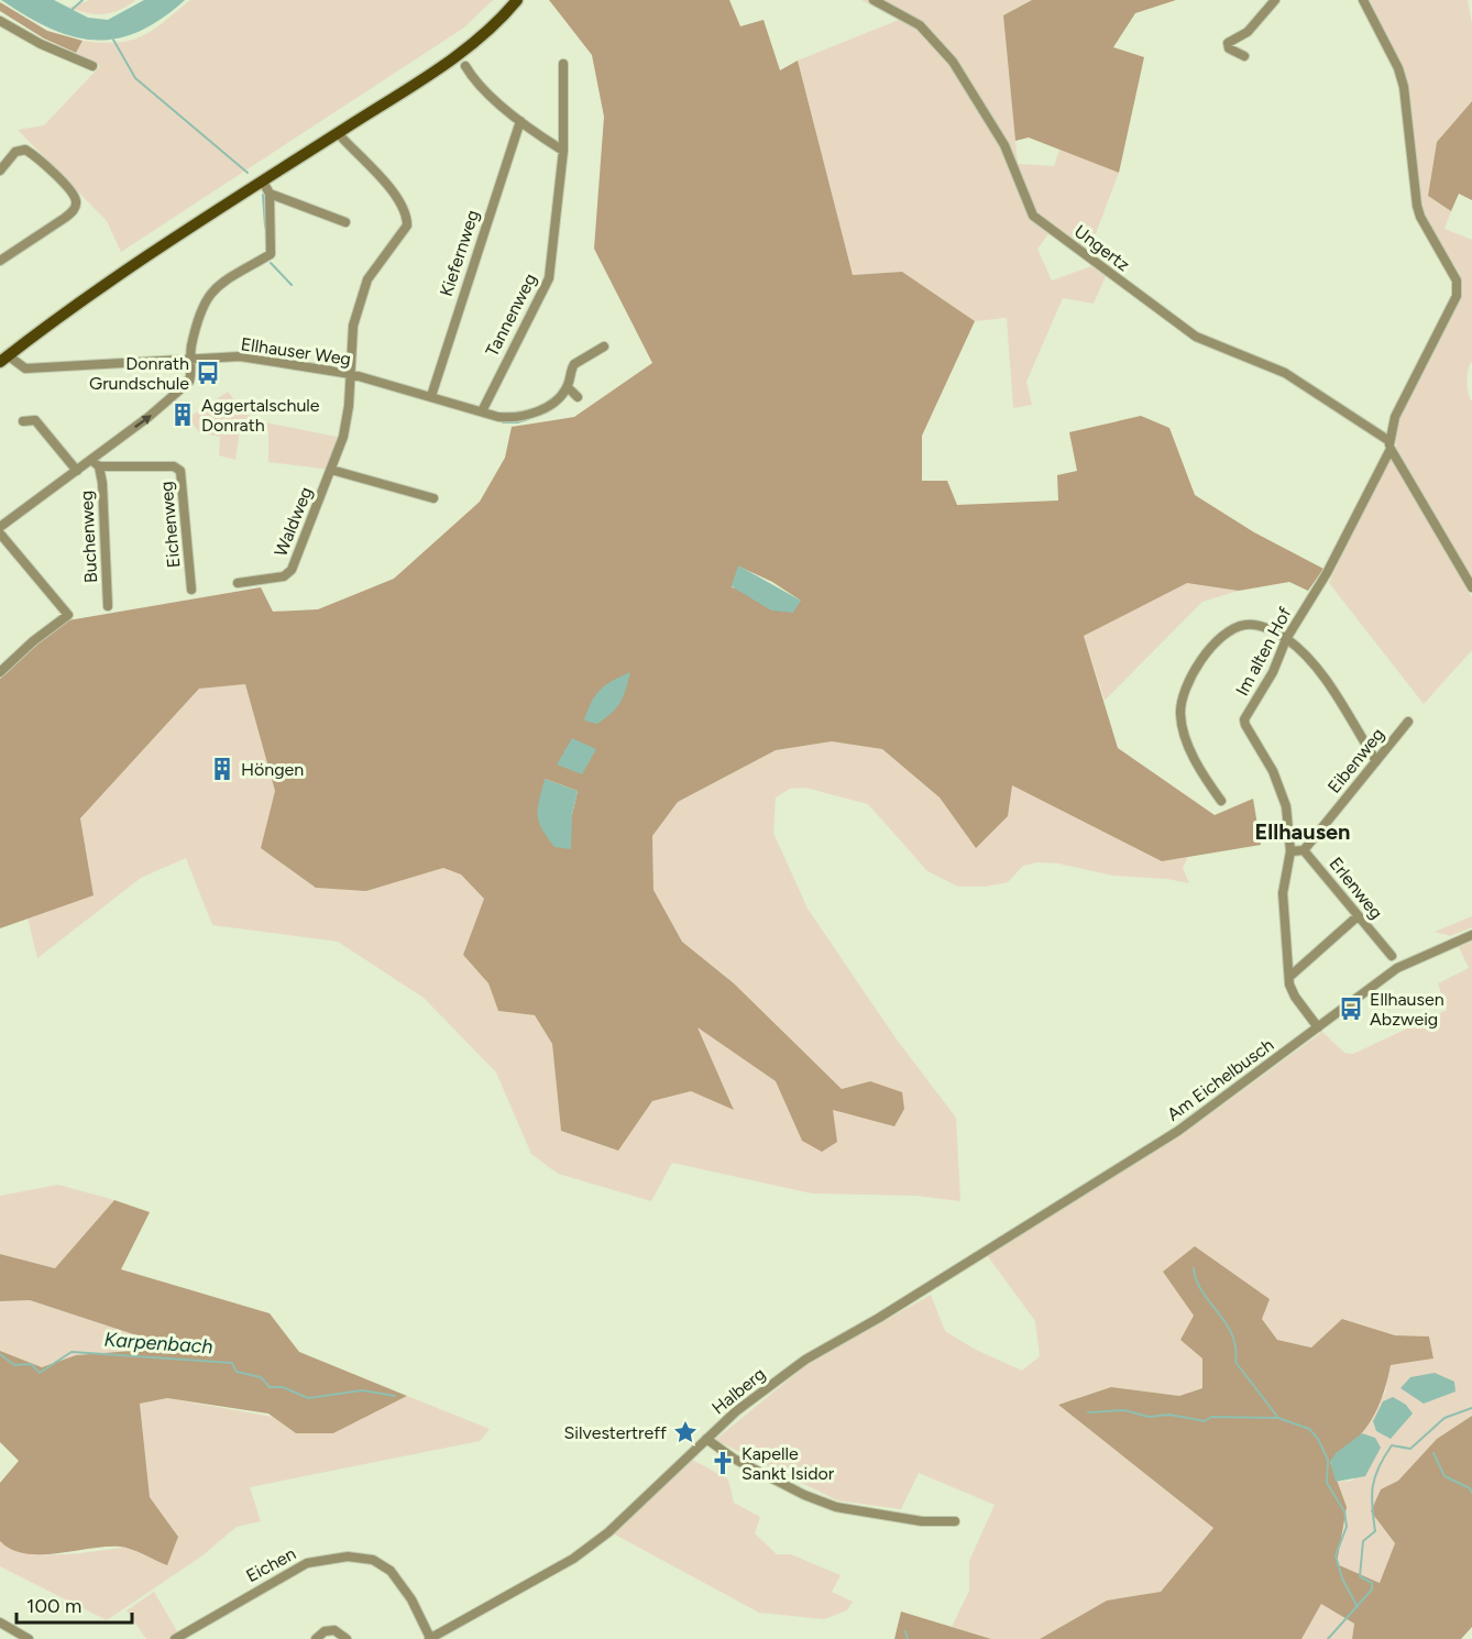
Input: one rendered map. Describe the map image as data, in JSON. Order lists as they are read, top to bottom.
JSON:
{
  "streets": {
    "street": [
      "Ungertz",
      "Kiefernweg",
      "Tannenweg",
      "Ellhauser Weg",
      "Waldweg",
      "Eichenweg",
      "Buchenweg",
      "Im alten Hof",
      "Eibenweg",
      "Erlenweg",
      "Am Eichelbusch",
      "Halberg",
      "Eichen"
    ]
  },
  "crossings": [
    ["Ungertz", "Im alten Hof"],
    ["Kiefernweg", "Ellhauser Weg"],
    ["Tannenweg", "Ellhauser Weg"],
    ["Ellhauser Weg", "Waldweg"],
    ["Eichenweg", "Buchenweg"],
    ["Im alten Hof", "Erlenweg"],
    ["Im alten Hof", "Am Eichelbusch"],
    ["Eibenweg", "Erlenweg"],
    ["Am Eichelbusch", "Halberg"]
  ],
  "districts": ["Ellhausen"],
  "water": ["Karpenbach"],
  "places": {
    "bus stop": ["Donrath Grundschule", "Ellhausen Abzweig"],
    "building": ["Aggertalschule Donrath", "Höngen"],
    "place": ["Silvestertreff"],
    "church": ["Kapelle Sankt Isidor"]
  },
  "scale_bar": "100 m"
}
